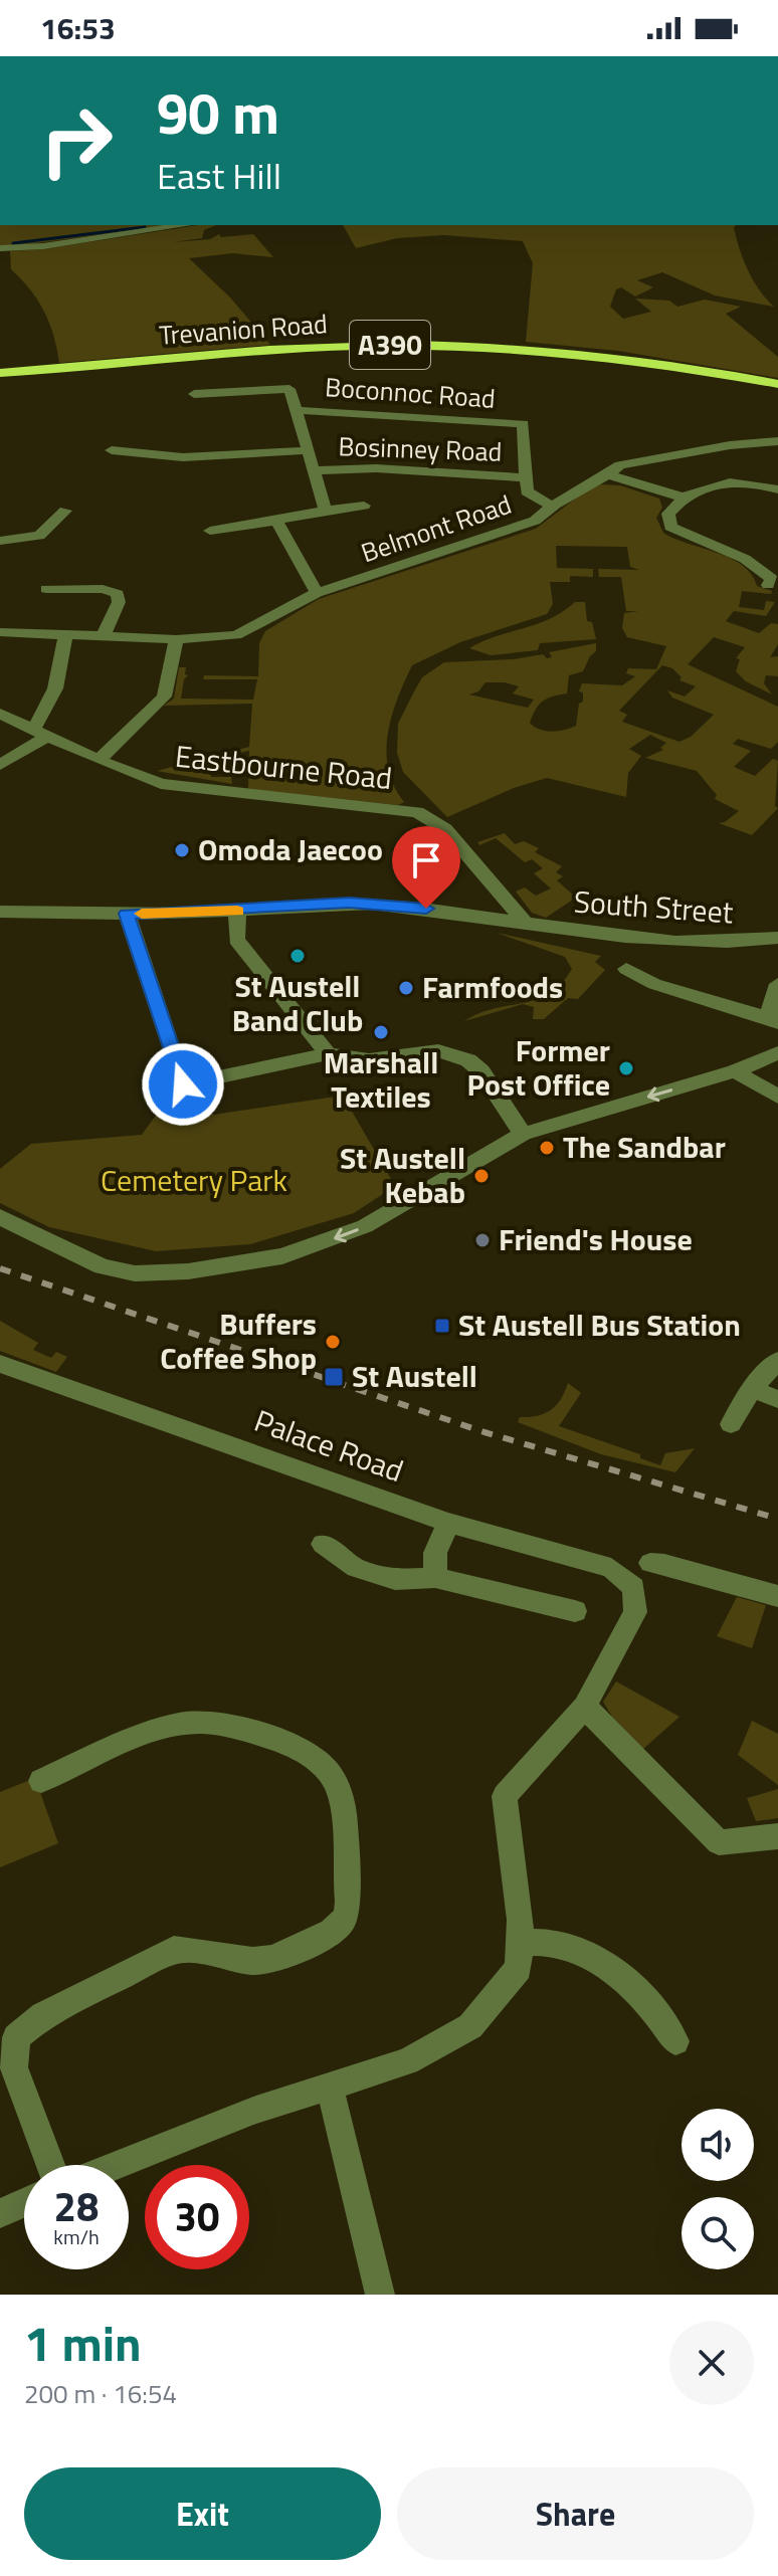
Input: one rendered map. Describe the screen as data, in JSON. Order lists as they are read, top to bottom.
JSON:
{
  "streets": {
    "highway": ["Trevanion Road", "A390"],
    "street": [
      "Boconnoc Road",
      "Bosinney Road",
      "Belmont Road",
      "Eastbourne Road",
      "South Street",
      "Palace Road"
    ]
  },
  "crossings": [
    ["Boconnoc Road", "Bosinney Road"],
    ["Eastbourne Road", "South Street"]
  ],
  "parks": ["Cemetery Park"],
  "places": {
    "other": [
      "Omoda Jaecoo",
      "St Austell Band Club",
      "Farmfoods",
      "Marshall Textiles",
      "Former Post Office",
      "The Sandbar",
      "St Austell Kebab",
      "Friend's House",
      "Buffers Coffee Shop"
    ],
    "transit": ["St Austell Bus Station", "St Austell"]
  },
  "page": {
    "status": "16:53",
    "turn": ["90 m", "East Hill"],
    "speed": "28 km/h",
    "limit": "30",
    "heading": ["1 min", "200 m · 16:54"],
    "buttons": ["Exit", "Share"]
  }
}
